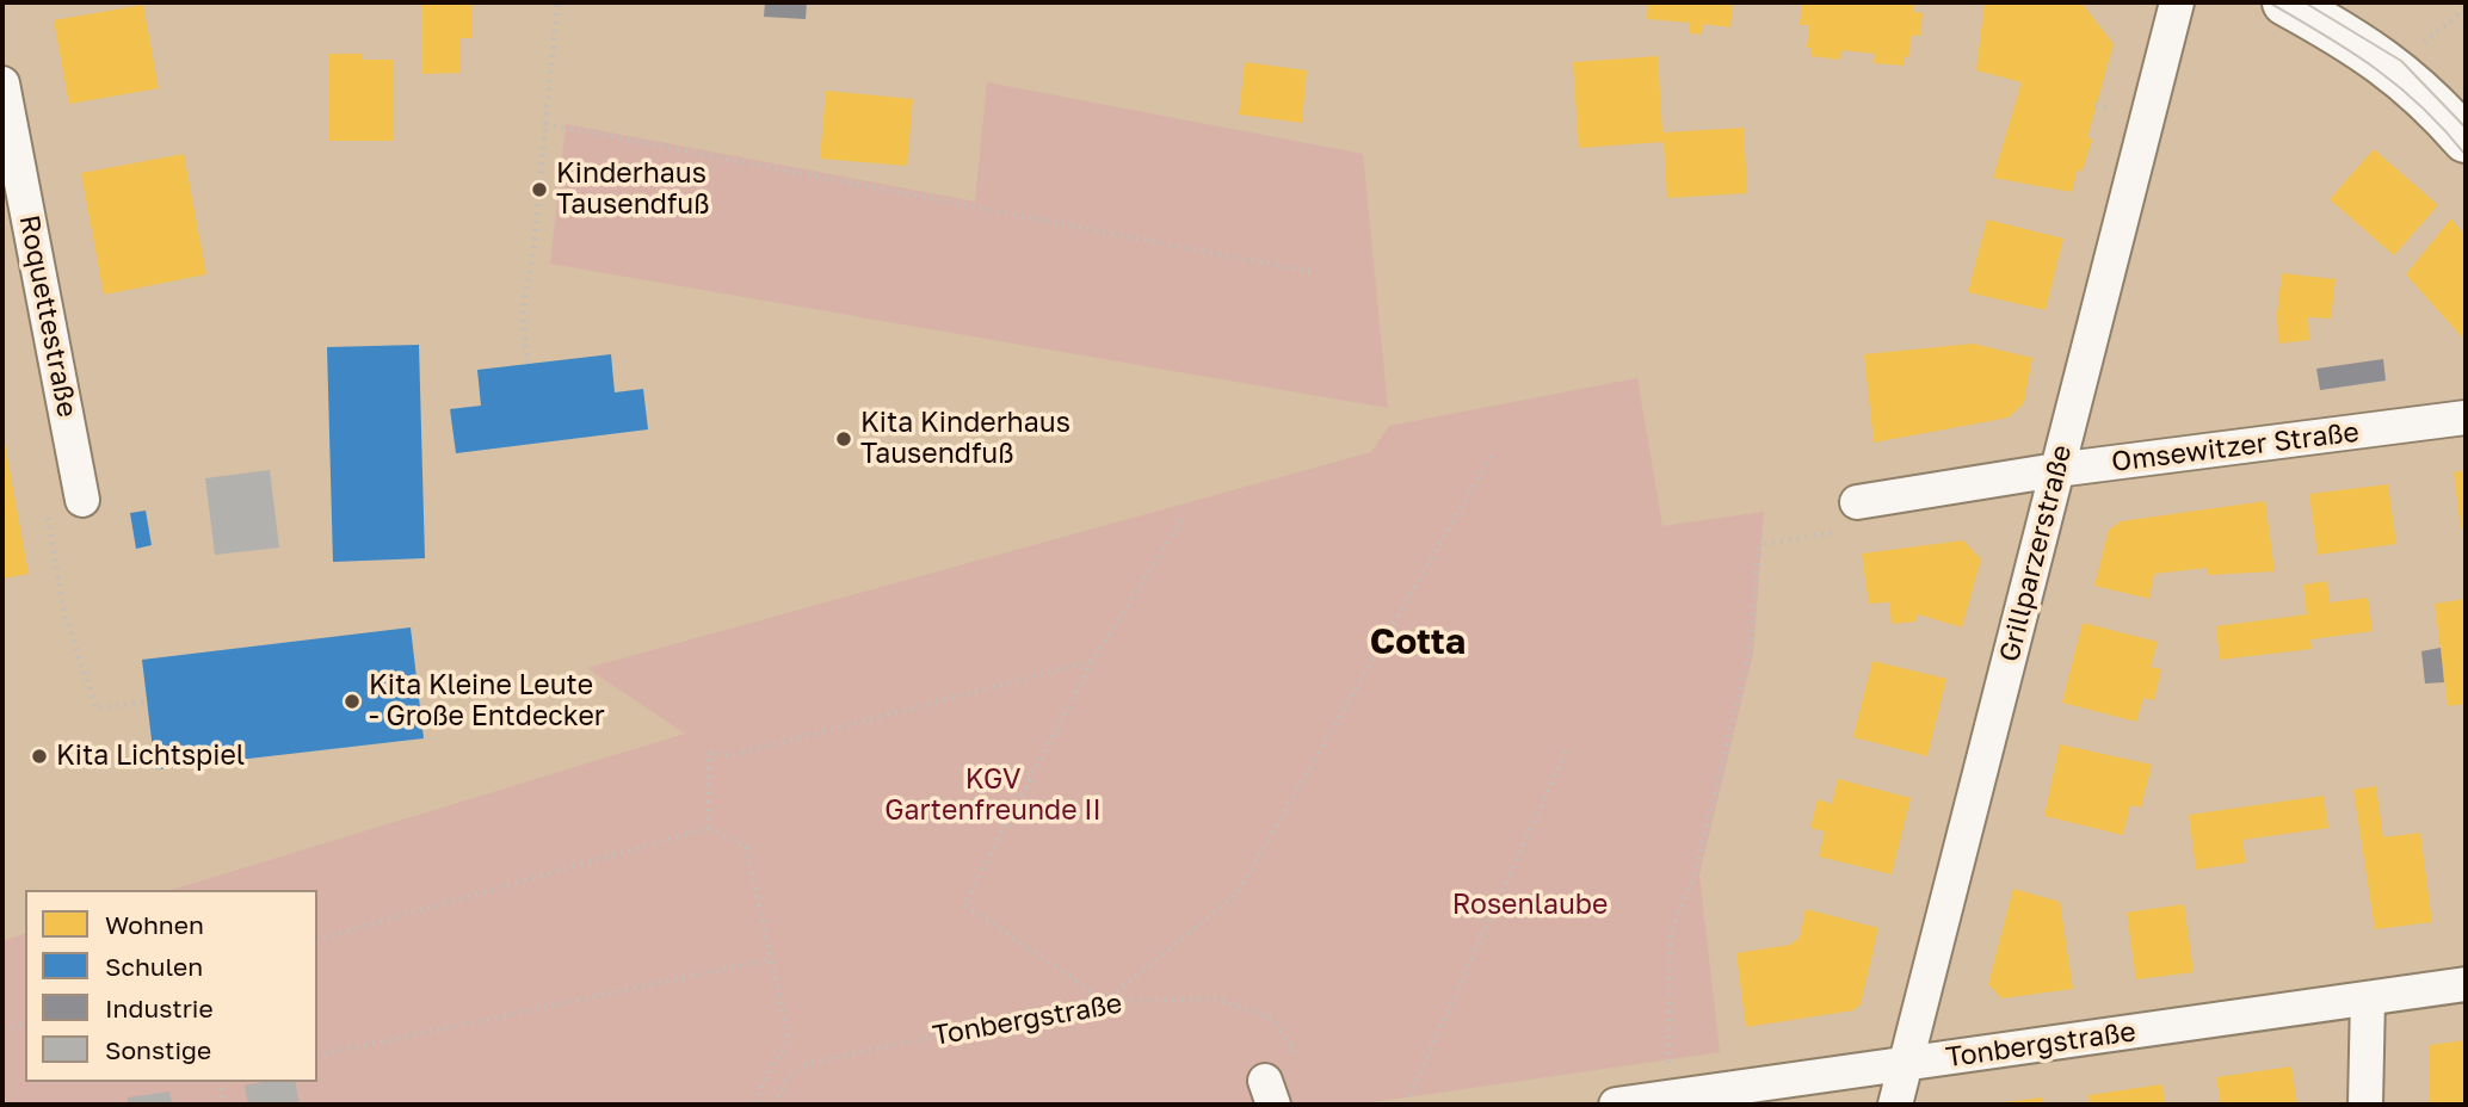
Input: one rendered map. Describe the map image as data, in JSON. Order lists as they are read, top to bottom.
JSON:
{
  "streets": {
    "street": [
      "Roquettestraße",
      "Omsewitzer Straße",
      "Grillparzerstraße",
      "Tonbergstraße"
    ]
  },
  "crossings": [
    ["Omsewitzer Straße", "Grillparzerstraße"],
    ["Grillparzerstraße", "Tonbergstraße"]
  ],
  "districts": ["Cotta"],
  "parks": ["KGV Gartenfreunde II", "Rosenlaube"],
  "places": [
    "Kinderhaus Tausendfuß",
    "Kita Kinderhaus Tausendfuß",
    "Kita Kleine Leute - Große Entdecker",
    "Kita Lichtspiel"
  ],
  "legend": [
    "Wohnen",
    "Schulen",
    "Industrie",
    "Sonstige"
  ]
}
